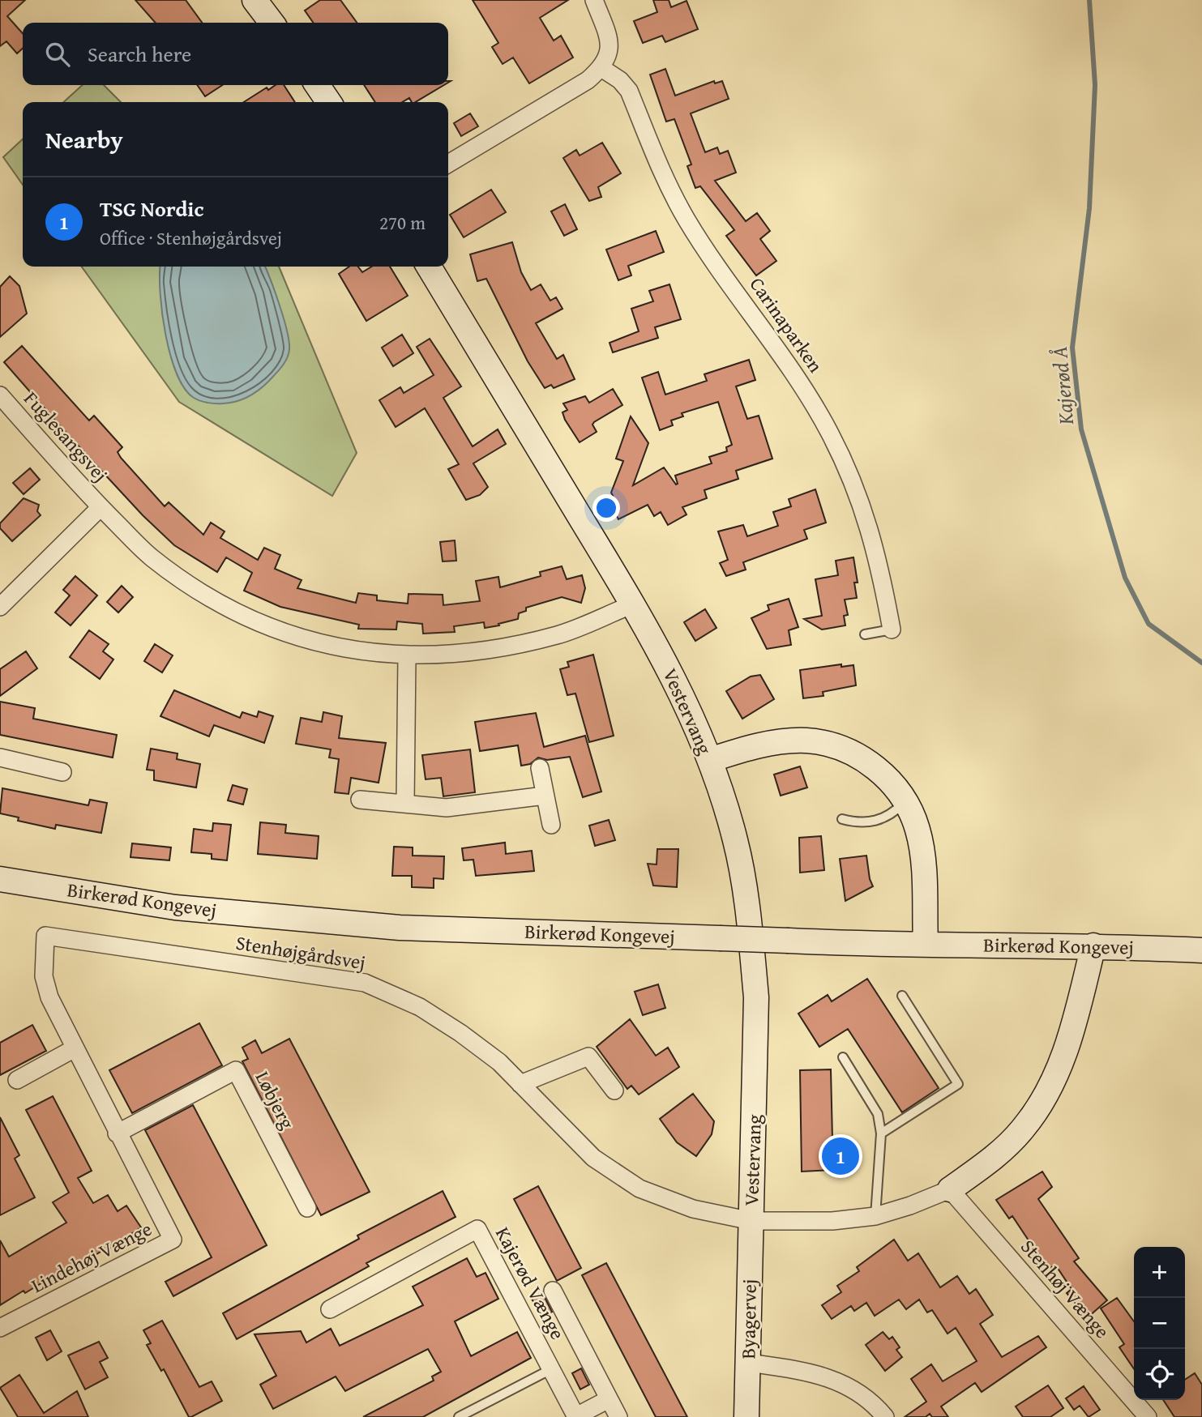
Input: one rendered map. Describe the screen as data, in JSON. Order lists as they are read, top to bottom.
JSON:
{
  "streets": {
    "main road": ["Vestervang", "Birkerød Kongevej", "Byagervej"],
    "street": [
      "Carinaparken",
      "Fuglesangsvej",
      "Stenhøjgårdsvej",
      "Løbjerg",
      "Lindehøj Vænge",
      "Kajerød Vænge",
      "Stenhøj Vænge"
    ]
  },
  "crossings": [
    ["Fuglesangsvej", "Vestervang"],
    ["Vestervang", "Stenhøjgårdsvej"],
    ["Vestervang", "Byagervej"],
    ["Stenhøjgårdsvej", "Stenhøj Vænge"],
    ["Stenhøjgårdsvej", "Byagervej"],
    ["Løbjerg", "Lindehøj Vænge"]
  ],
  "water": ["Kajerød Å"],
  "page": {
    "search": "Search here",
    "heading": "Nearby",
    "list": [
      {
        "mark": "1",
        "name": "TSG Nordic",
        "note": "Office · Stenhøjgårdsvej",
        "value": "270 m"
      }
    ],
    "pins": "1",
    "map_buttons": ["+", "−"]
  }
}
